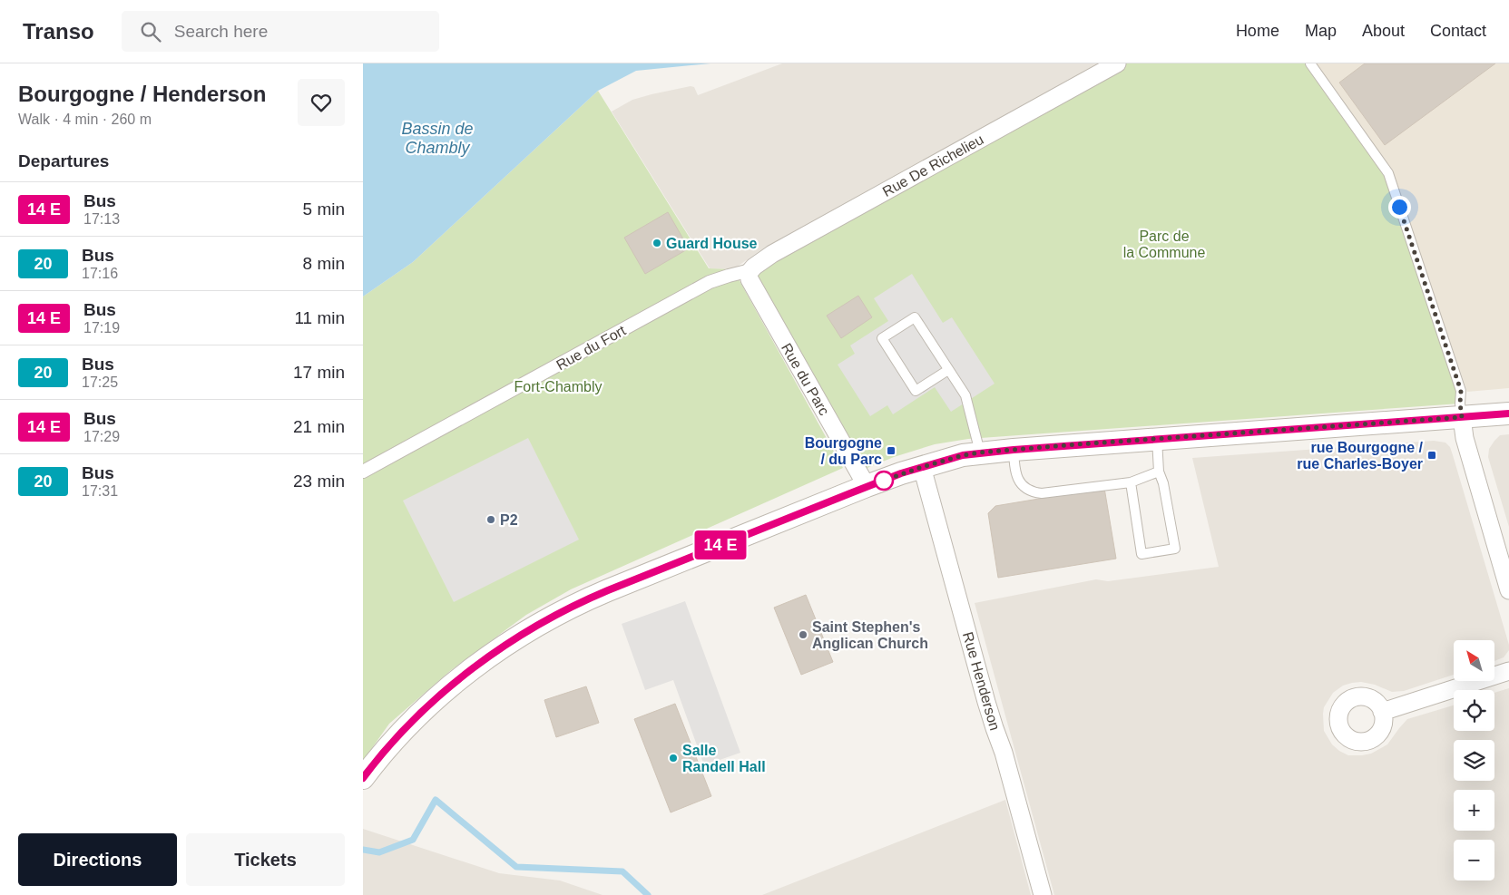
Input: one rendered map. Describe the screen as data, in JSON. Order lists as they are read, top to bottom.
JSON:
{
  "streets": {
    "street": [
      "Rue De Richelieu",
      "Rue du Fort",
      "Rue du Parc",
      "Rue Henderson"
    ]
  },
  "crossings": [
    ["Rue De Richelieu", "Rue du Fort"],
    ["Rue De Richelieu", "Rue du Parc"],
    ["Rue du Fort", "Rue du Parc"]
  ],
  "water": ["Bassin de Chambly"],
  "parks": ["Parc de la Commune", "Fort-Chambly"],
  "places": {
    "other": [
      "Guard House",
      "P2",
      "Saint Stephen's Anglican Church",
      "Salle Randell Hall"
    ],
    "transit": ["Bourgogne / du Parc", "rue Bourgogne / rue Charles-Boyer"]
  },
  "north": "top left",
  "page": {
    "header": "Transo",
    "search": "Search here",
    "nav": [
      "Home",
      "Map",
      "About",
      "Contact"
    ],
    "heading": [
      ["Bourgogne / Henderson", "Walk · 4 min · 260 m"],
      "Departures"
    ],
    "on_map": "14 E",
    "list": [
      {
        "mark": "14 E",
        "name": "Bus",
        "note": "17:13",
        "value": "5 min"
      },
      {
        "mark": "20",
        "name": "Bus",
        "note": "17:16",
        "value": "8 min"
      },
      {
        "mark": "14 E",
        "name": "Bus",
        "note": "17:19",
        "value": "11 min"
      },
      {
        "mark": "20",
        "name": "Bus",
        "note": "17:25",
        "value": "17 min"
      },
      {
        "mark": "14 E",
        "name": "Bus",
        "note": "17:29",
        "value": "21 min"
      },
      {
        "mark": "20",
        "name": "Bus",
        "note": "17:31",
        "value": "23 min"
      }
    ],
    "map_buttons": ["+", "−"],
    "buttons": ["Directions", "Tickets"]
  }
}
